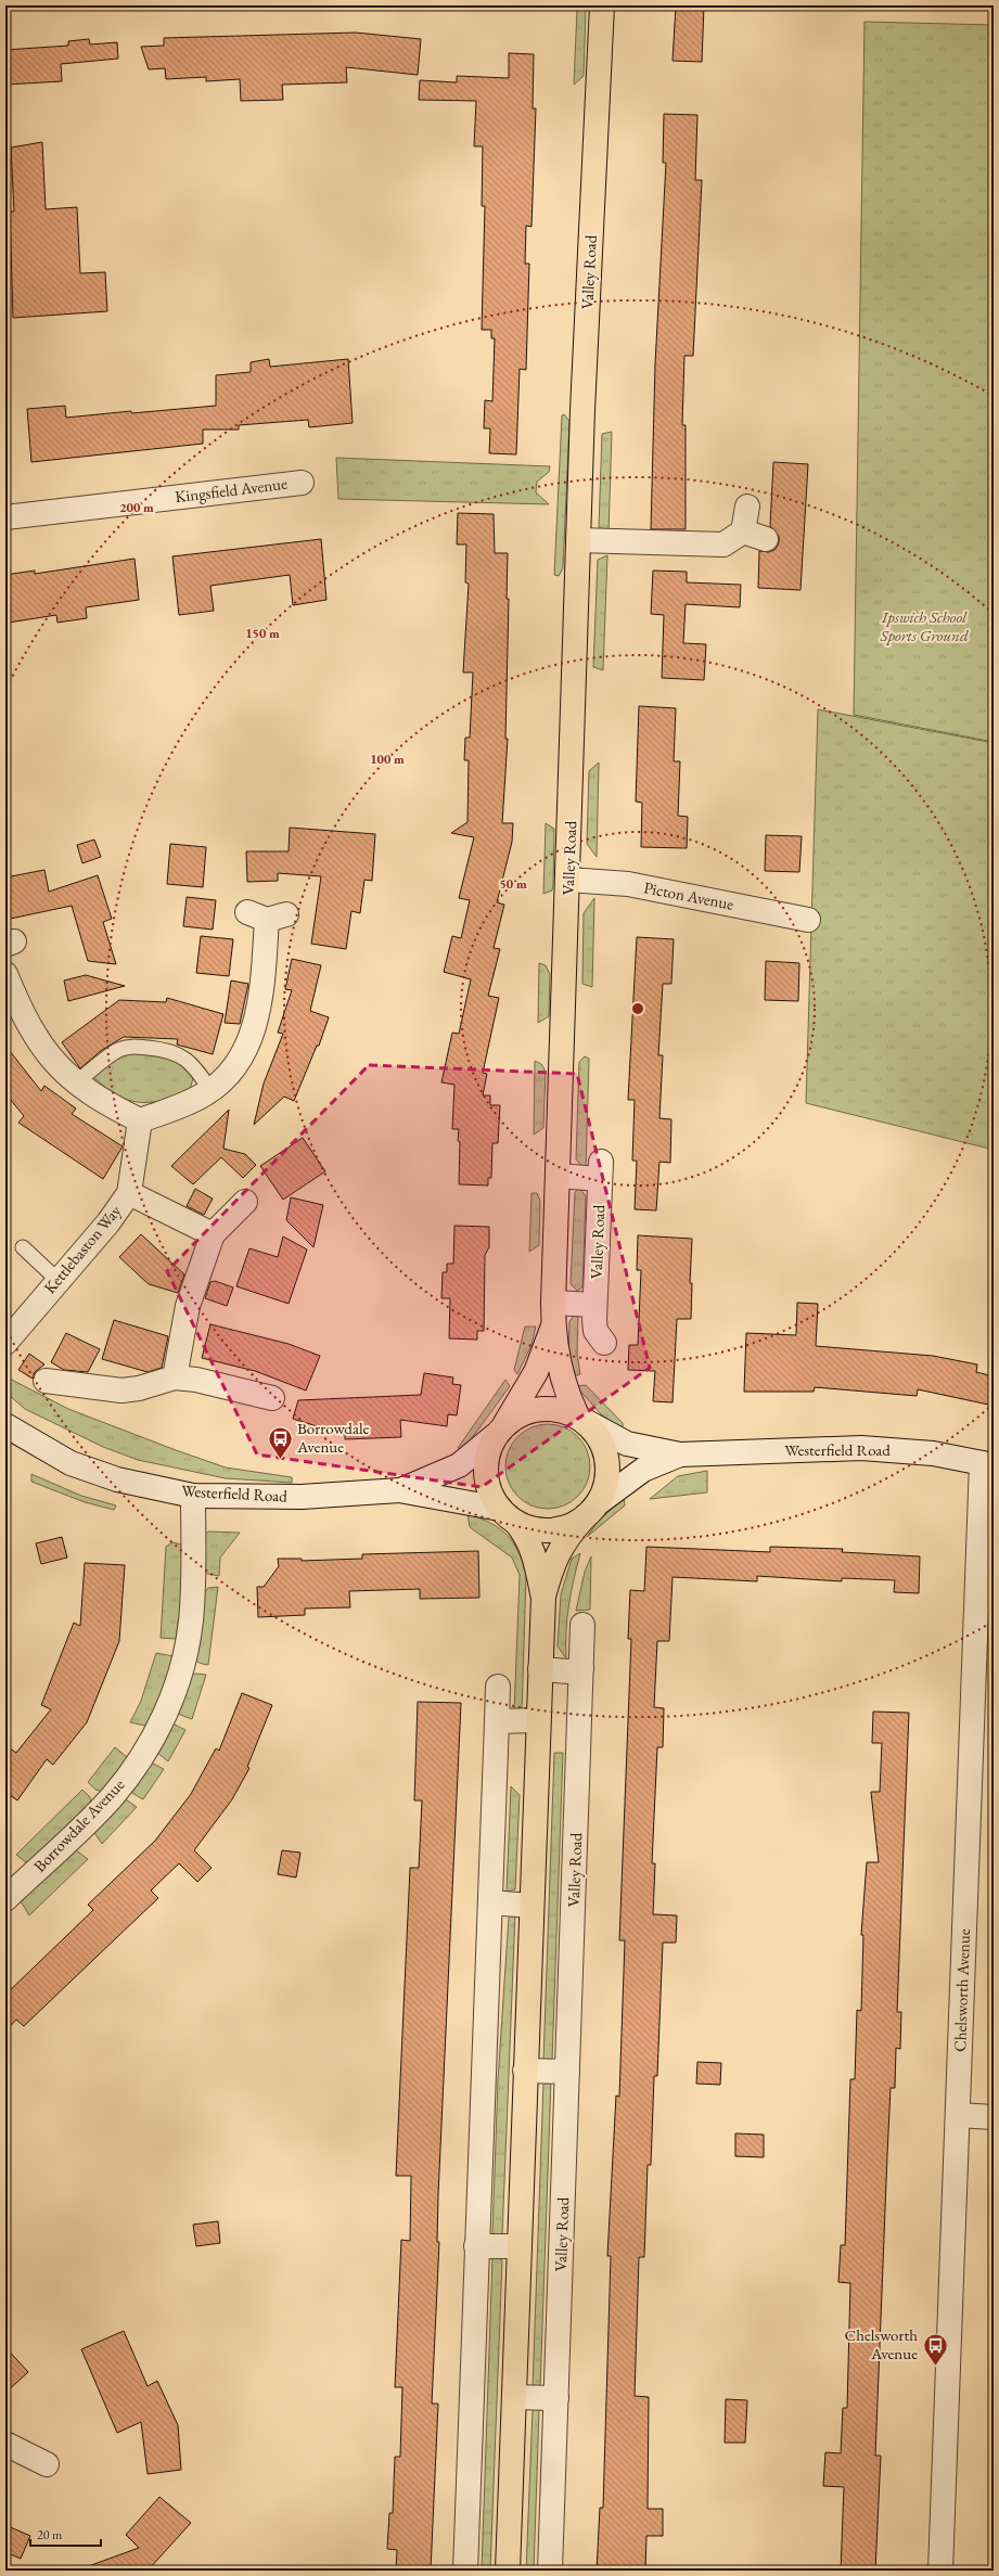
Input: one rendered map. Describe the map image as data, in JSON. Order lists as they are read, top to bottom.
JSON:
{
  "streets": {
    "main road": ["Valley Road"],
    "street": [
      "Kingsfield Avenue",
      "Picton Avenue",
      "Kettlebaston Way",
      "Westerfield Road",
      "Borrowdale Avenue",
      "Chelsworth Avenue"
    ]
  },
  "crossings": [
    ["Valley Road", "Picton Avenue"],
    ["Valley Road", "Westerfield Road"],
    ["Westerfield Road", "Borrowdale Avenue"],
    ["Westerfield Road", "Chelsworth Avenue"]
  ],
  "parks": ["Ipswich School Sports Ground"],
  "places": {
    "bus stop": ["Borrowdale Avenue", "Chelsworth Avenue"]
  },
  "scale_bar": "20 m",
  "rings": [
    "200 m",
    "150 m",
    "100 m",
    "50 m"
  ]
}
